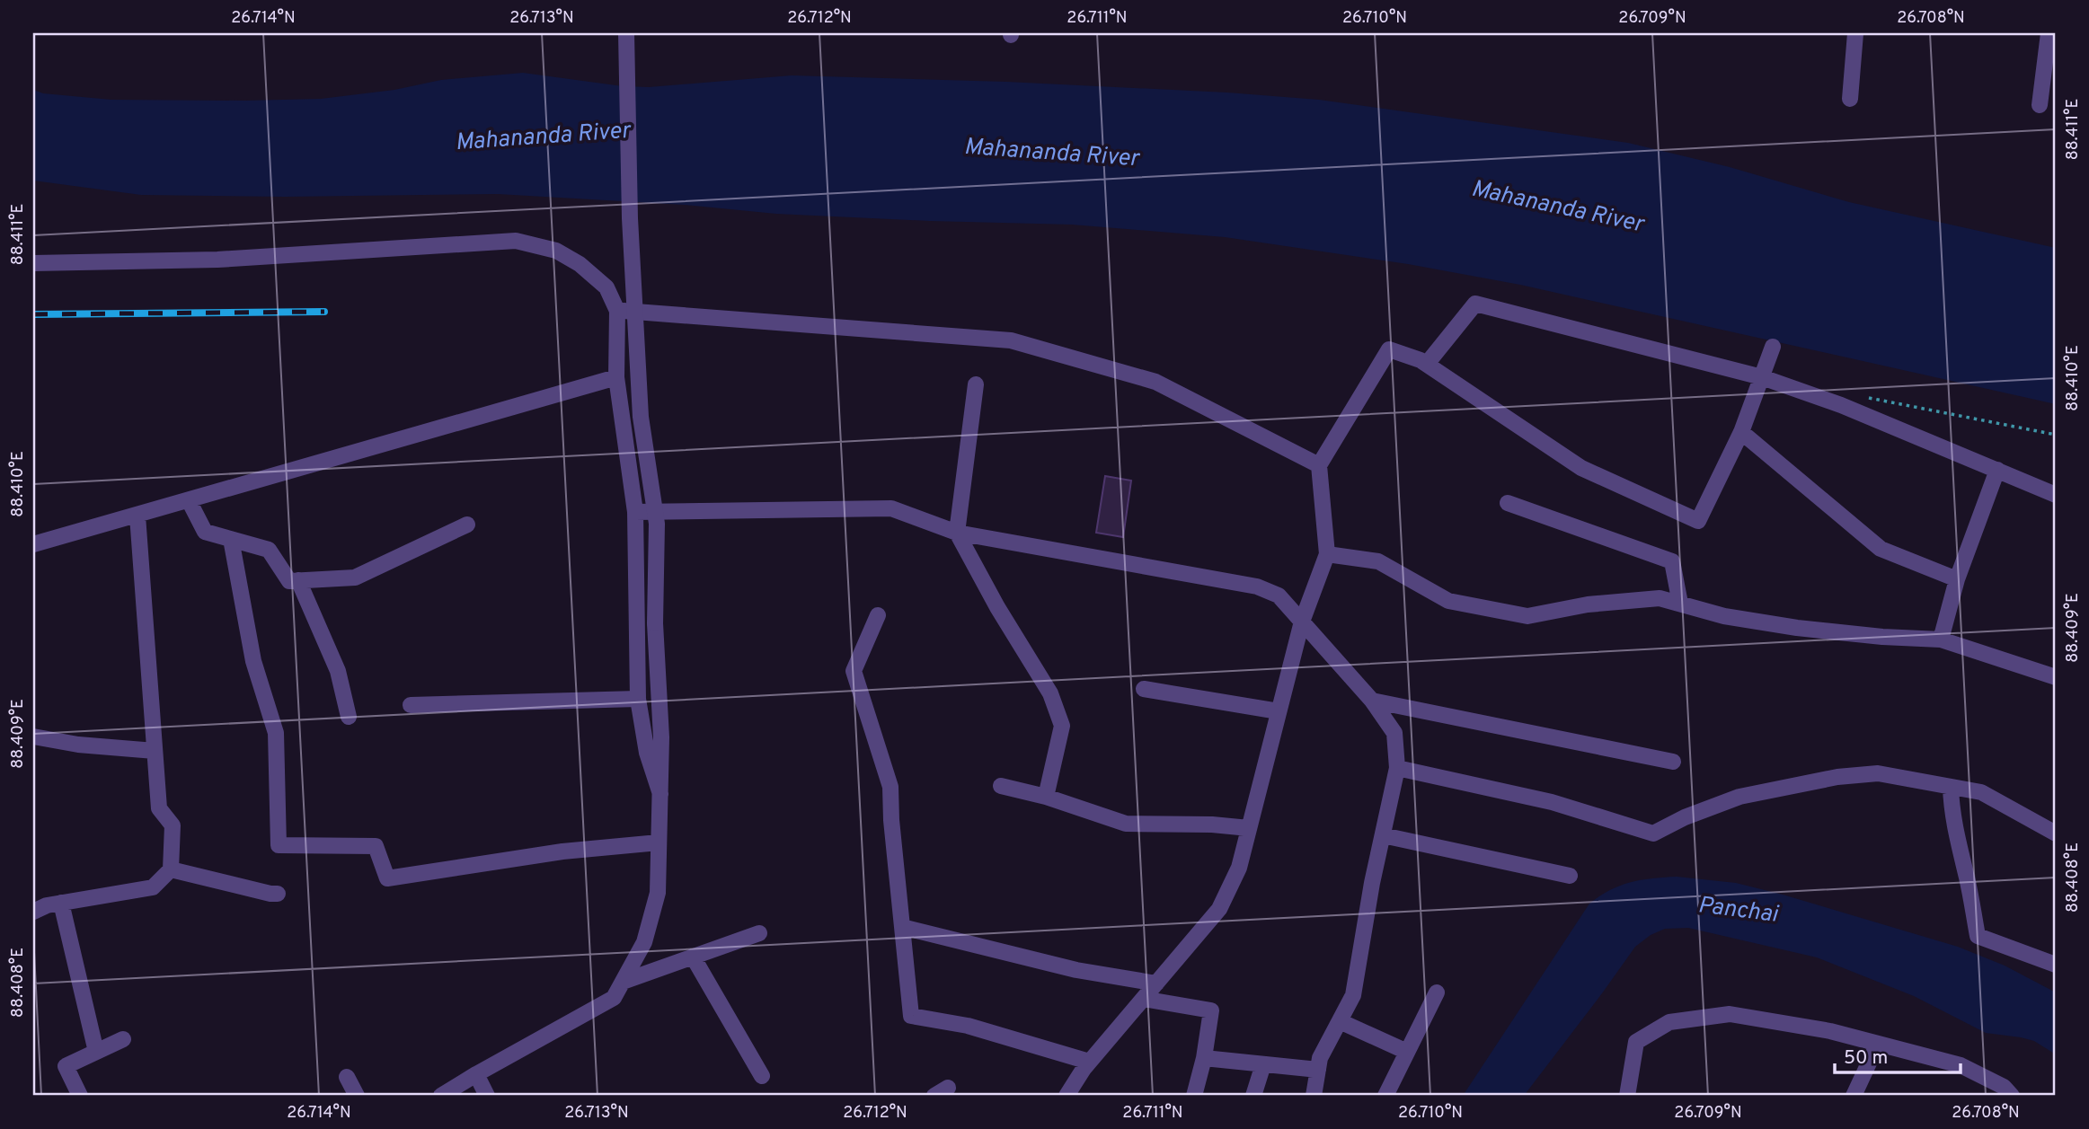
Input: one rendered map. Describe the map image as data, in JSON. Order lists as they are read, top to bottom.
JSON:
{
  "water": ["Mahananda River", "Panchai"],
  "scale_bar": "50 m",
  "coordinates": [
    "26.714°N",
    "26.713°N",
    "26.712°N",
    "26.711°N",
    "26.710°N",
    "26.709°N",
    "26.708°N",
    "88.411°E",
    "88.410°E",
    "88.409°E",
    "88.408°E"
  ]
}
